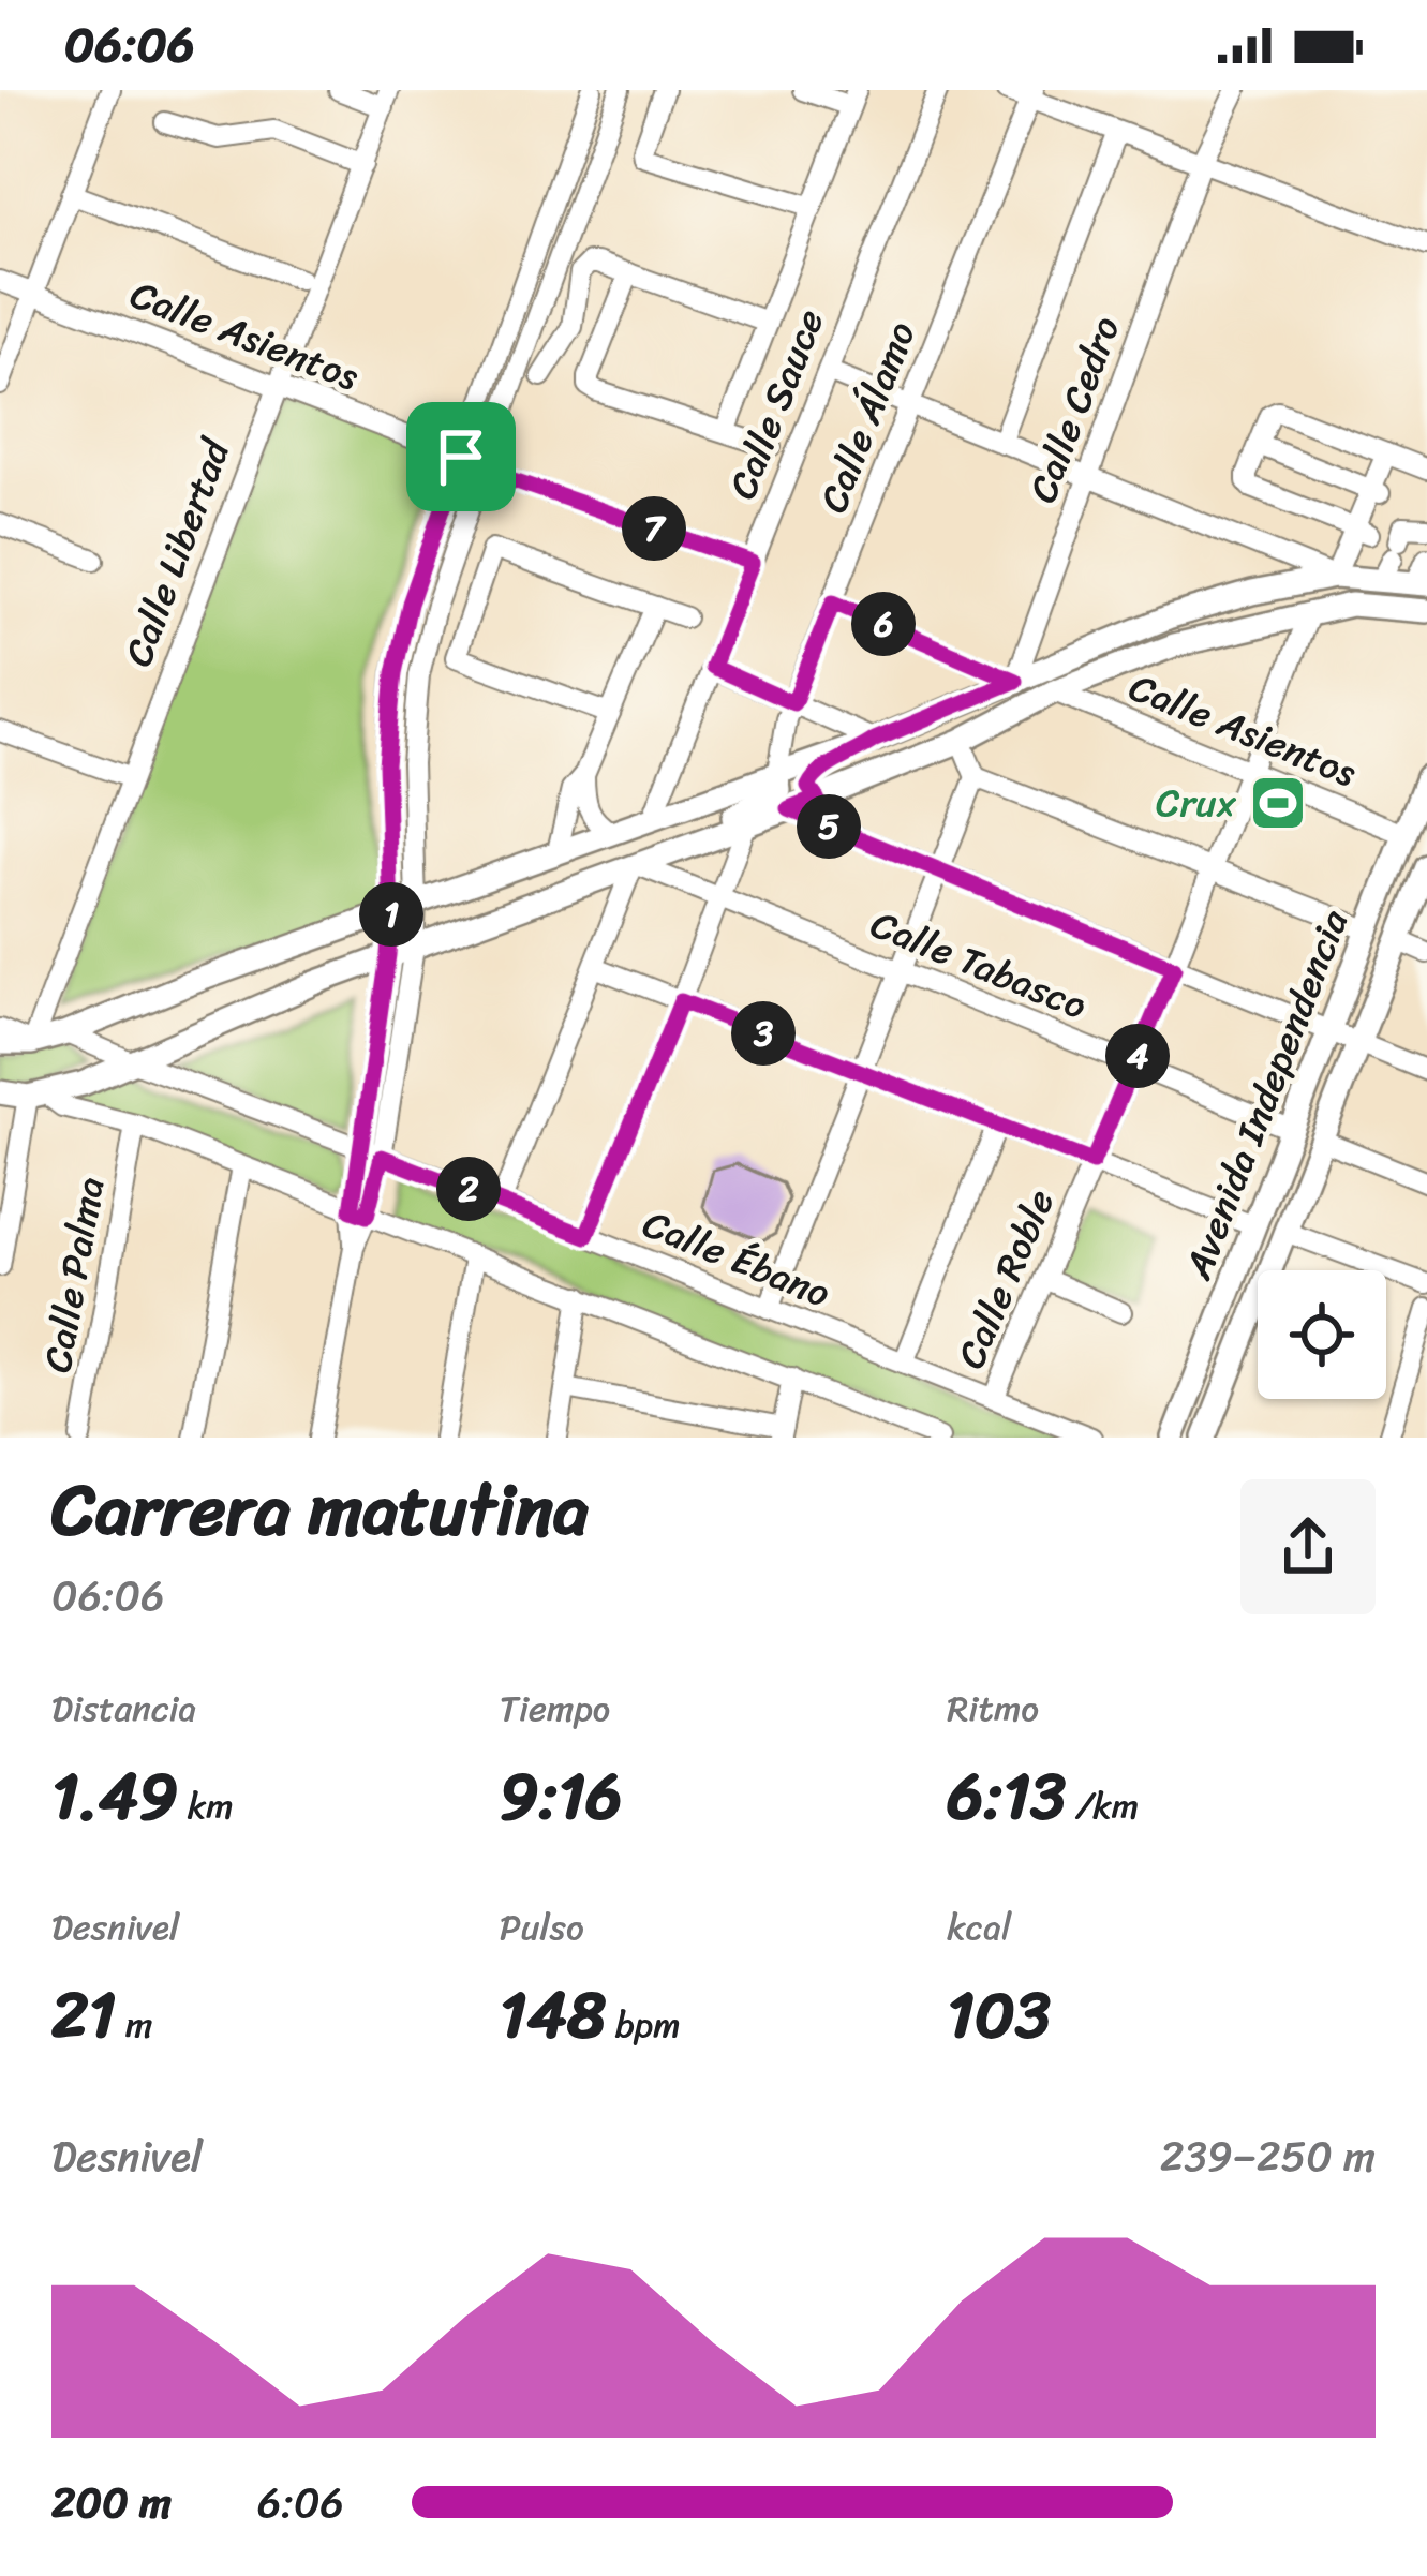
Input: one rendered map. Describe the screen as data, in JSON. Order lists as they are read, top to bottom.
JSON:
{
  "streets": {
    "main road": ["Avenida Independencia"],
    "street": [
      "Calle Asientos",
      "Calle Sauce",
      "Calle Cedro",
      "Calle Álamo",
      "Calle Libertad",
      "Calle Tabasco",
      "Calle Ébano",
      "Calle Palma",
      "Calle Roble"
    ]
  },
  "crossings": [
    ["Calle Asientos", "Calle Sauce"],
    ["Calle Asientos", "Calle Libertad"],
    ["Calle Asientos", "Avenida Independencia"],
    ["Calle Asientos", "Calle Roble"],
    ["Calle Tabasco", "Avenida Independencia"],
    ["Calle Tabasco", "Calle Roble"],
    ["Calle Ébano", "Calle Roble"]
  ],
  "places": {
    "sports": ["Crux"]
  },
  "page": {
    "status": "06:06",
    "pins": [
      "7",
      "6",
      "5",
      "1",
      "3",
      "4",
      "2"
    ],
    "heading": ["Carrera matutina", "06:06"],
    "stats": [
      ["Distancia", "1.49 km"],
      ["Tiempo", "9:16"],
      ["Ritmo", "6:13 /km"],
      ["Desnivel", "21 m"],
      ["Pulso", "148 bpm"],
      ["kcal", "103"]
    ],
    "chart": ["Desnivel", "239–250 m"],
    "list": [
      {
        "name": "200 m",
        "note": "6:06"
      }
    ]
  }
}
